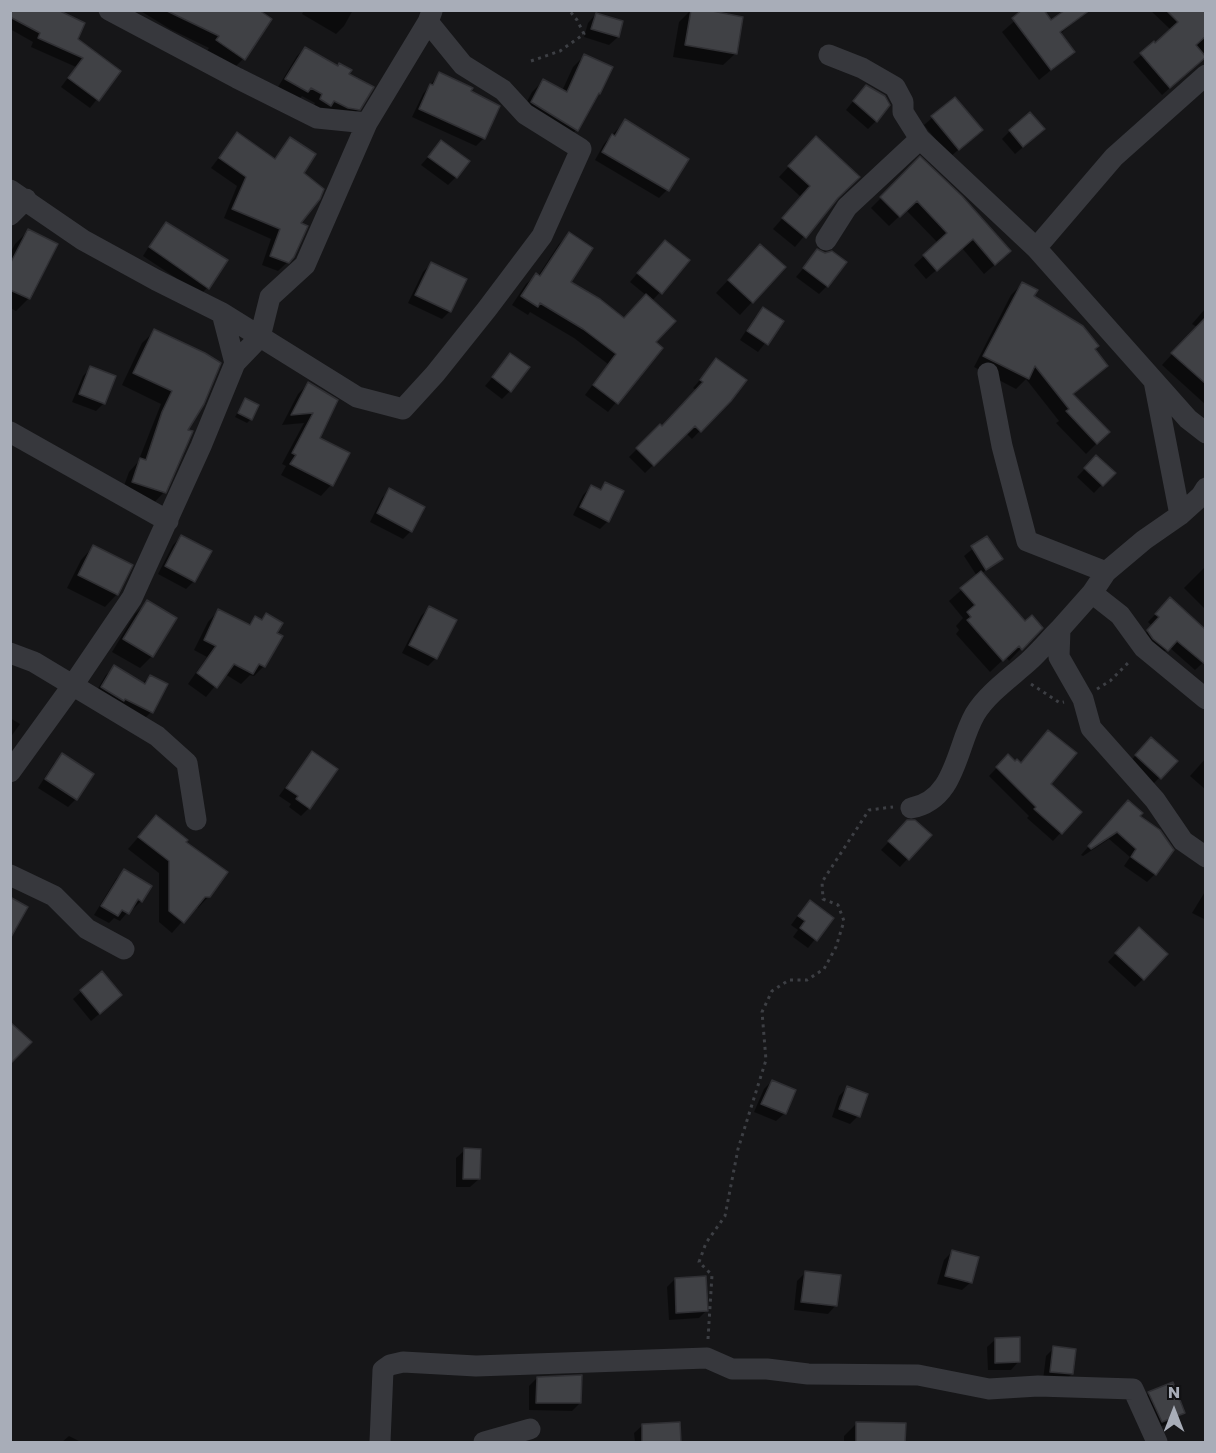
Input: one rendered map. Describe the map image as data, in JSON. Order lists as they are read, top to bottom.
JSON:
{
  "north": "top"
}
